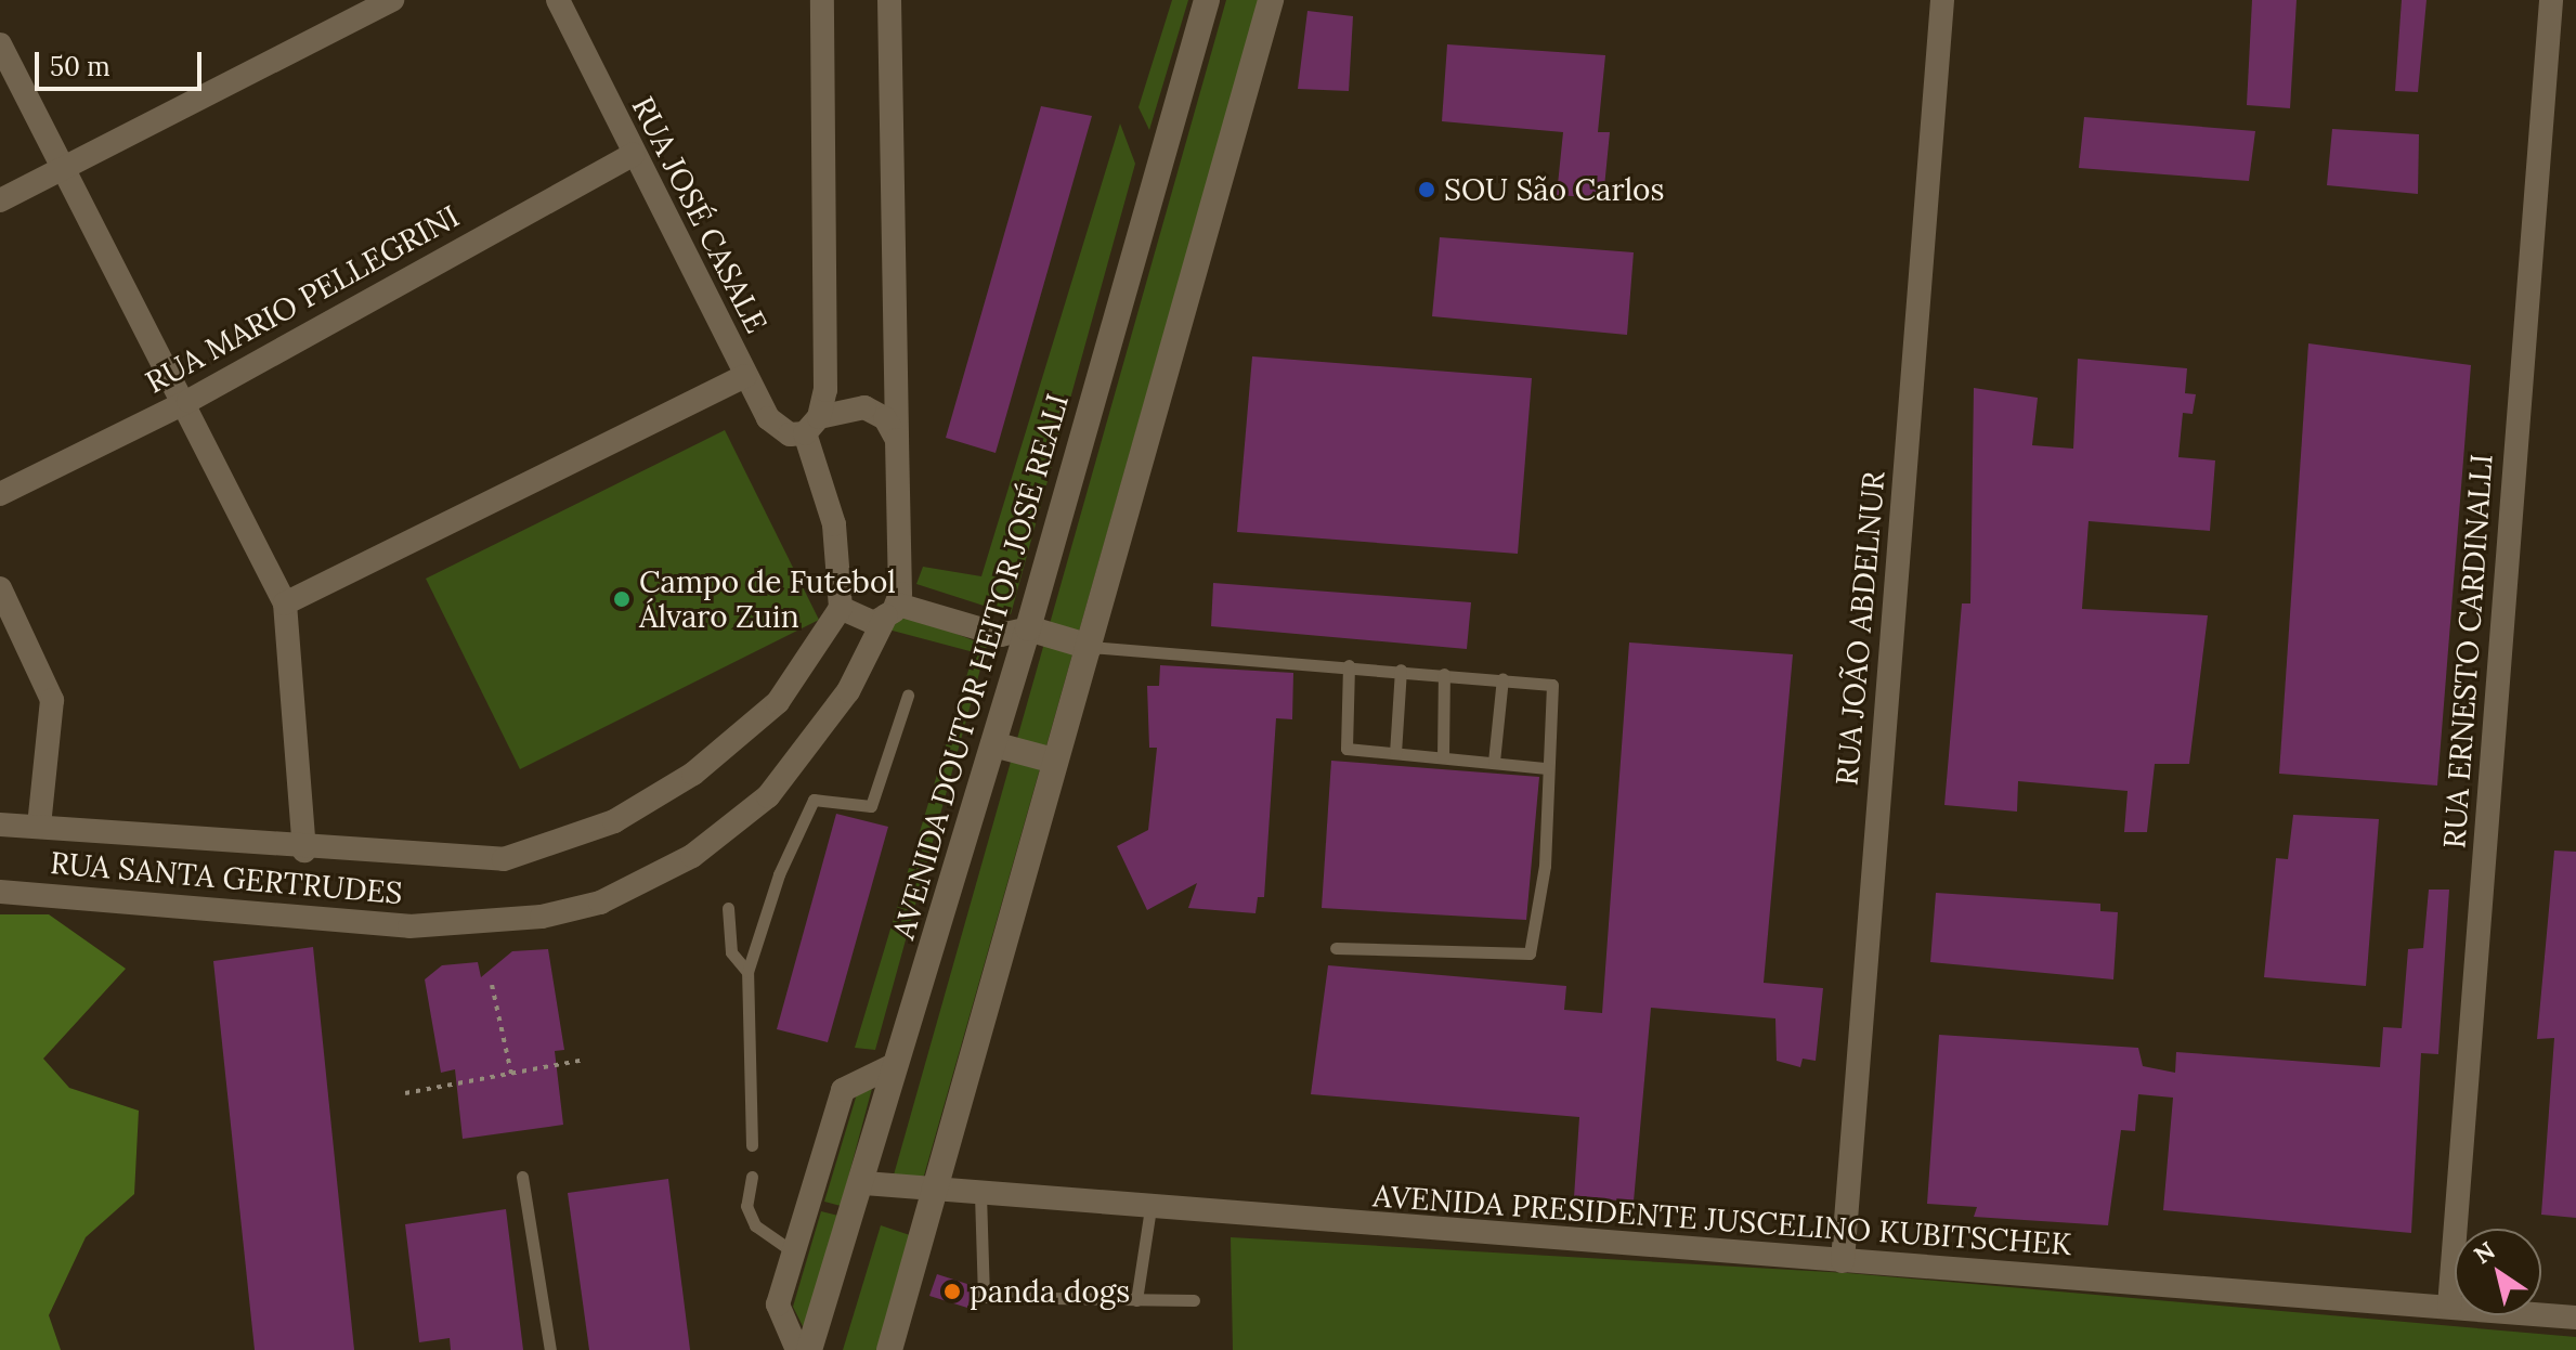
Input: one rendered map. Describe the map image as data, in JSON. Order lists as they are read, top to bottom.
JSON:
{
  "streets": {
    "main road": ["AVENIDA DOUTOR HEITOR JOSÉ REALI"],
    "street": [
      "RUA JOSÉ CASALE",
      "RUA MARIO PELLEGRINI",
      "RUA JOÃO ABDELNUR",
      "RUA ERNESTO CARDINALLI",
      "RUA SANTA GERTRUDES",
      "AVENIDA PRESIDENTE JUSCELINO KUBITSCHEK"
    ]
  },
  "crossings": [
    ["RUA JOSÉ CASALE", "RUA MARIO PELLEGRINI"],
    ["RUA JOÃO ABDELNUR", "AVENIDA PRESIDENTE JUSCELINO KUBITSCHEK"],
    ["RUA ERNESTO CARDINALLI", "AVENIDA PRESIDENTE JUSCELINO KUBITSCHEK"],
    ["AVENIDA DOUTOR HEITOR JOSÉ REALI", "AVENIDA PRESIDENTE JUSCELINO KUBITSCHEK"]
  ],
  "places": ["SOU São Carlos", "Campo de Futebol Álvaro Zuin", "panda dogs"],
  "scale_bar": "50 m",
  "north": "top left"
}
